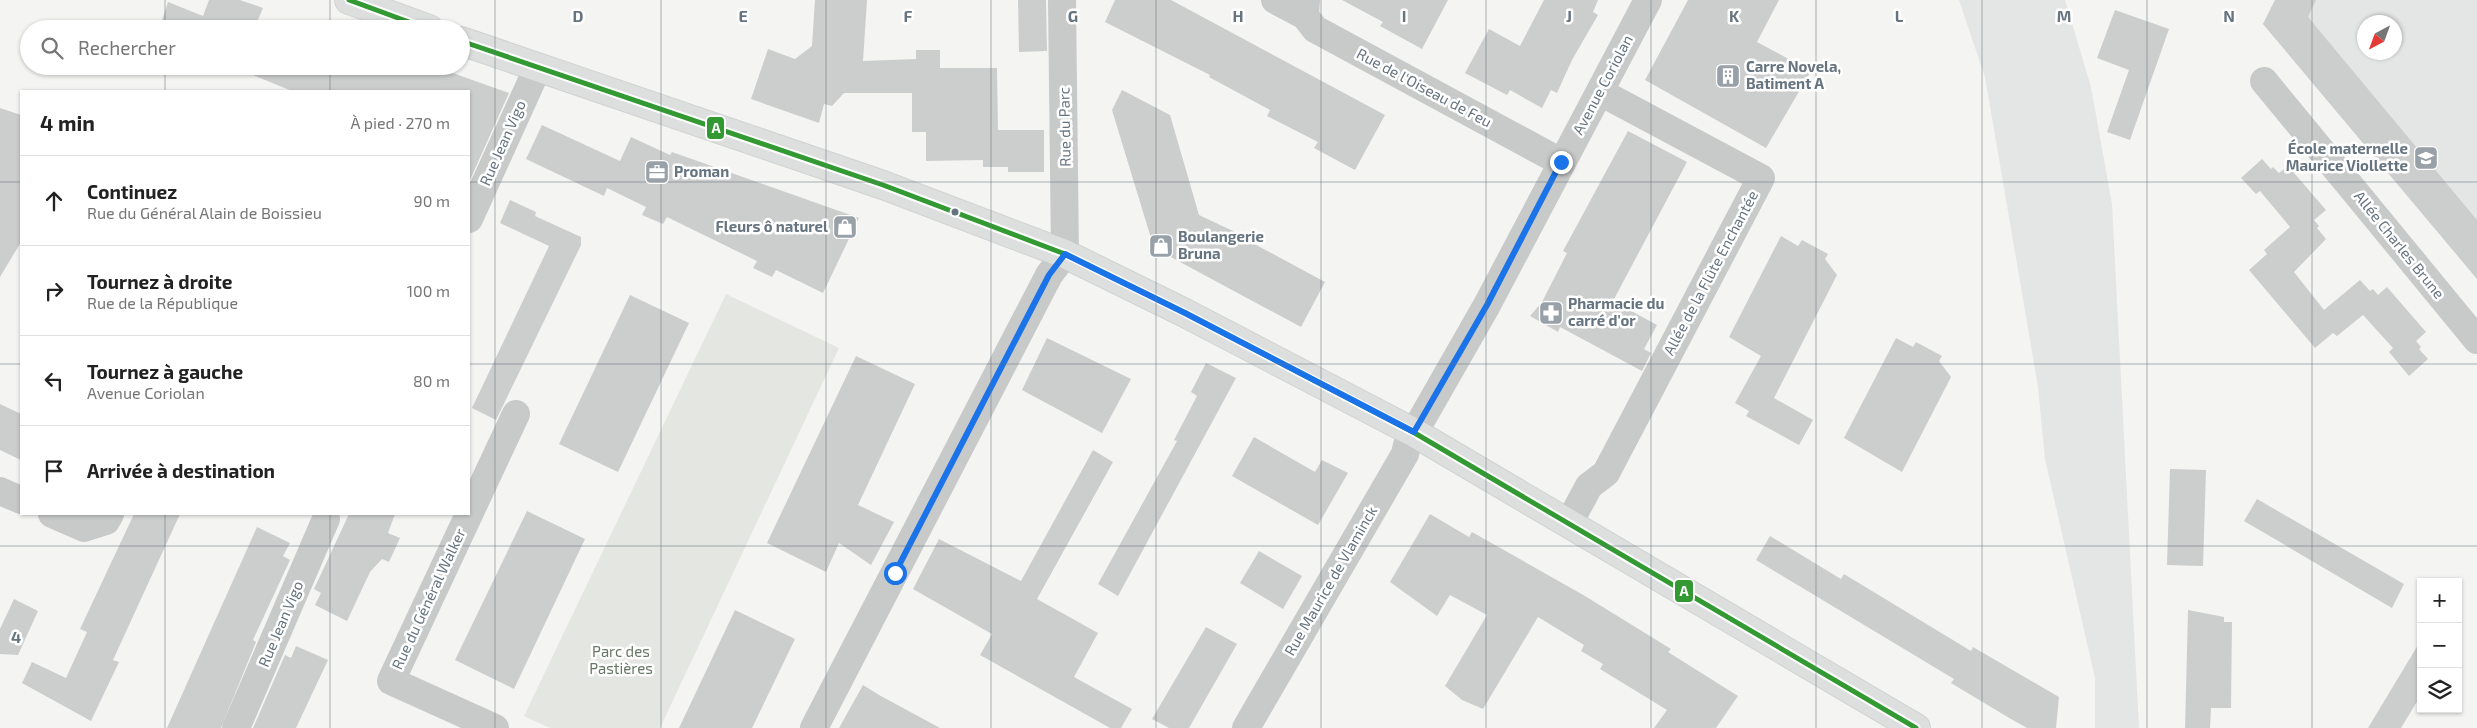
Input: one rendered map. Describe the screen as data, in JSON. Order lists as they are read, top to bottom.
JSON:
{
  "streets": {
    "street": [
      "Avenue Coriolan",
      "Rue de l'Oiseau de Feu",
      "Rue du Parc",
      "Rue Jean Vigo",
      "Allée Charles Brune",
      "Allée de la Flûte Enchantée",
      "Rue Maurice de Vlaminck",
      "Rue du Général Walker"
    ]
  },
  "crossings": [
    ["Avenue Coriolan", "Rue de l'Oiseau de Feu"],
    ["Avenue Coriolan", "Allée de la Flûte Enchantée"],
    ["Avenue Coriolan", "Rue Maurice de Vlaminck"]
  ],
  "parks": ["Parc des Pastières"],
  "places": {
    "building": ["Carre Novela, Batiment A"],
    "school or university": ["École maternelle Maurice Viollette"],
    "office": ["Proman"],
    "shop": ["Fleurs ô naturel", "Boulangerie Bruna"],
    "pharmacy": ["Pharmacie du carré d'or"]
  },
  "lines": ["transit line A"],
  "north": "bottom left",
  "page": {
    "search": "Rechercher",
    "heading": ["4 min", "À pied · 270 m"],
    "list": [
      ["Continuez", "Rue du Général Alain de Boissieu", "90 m"],
      ["Tournez à droite", "Rue de la République", "100 m"],
      ["Tournez à gauche", "Avenue Coriolan", "80 m"],
      "Arrivée à destination"
    ],
    "map_buttons": ["+", "−"]
  },
  "grid": {
    "columns": [
      "D",
      "E",
      "F",
      "G",
      "H",
      "I",
      "J",
      "K",
      "L",
      "M",
      "N"
    ],
    "rows": ["4"]
  }
}
